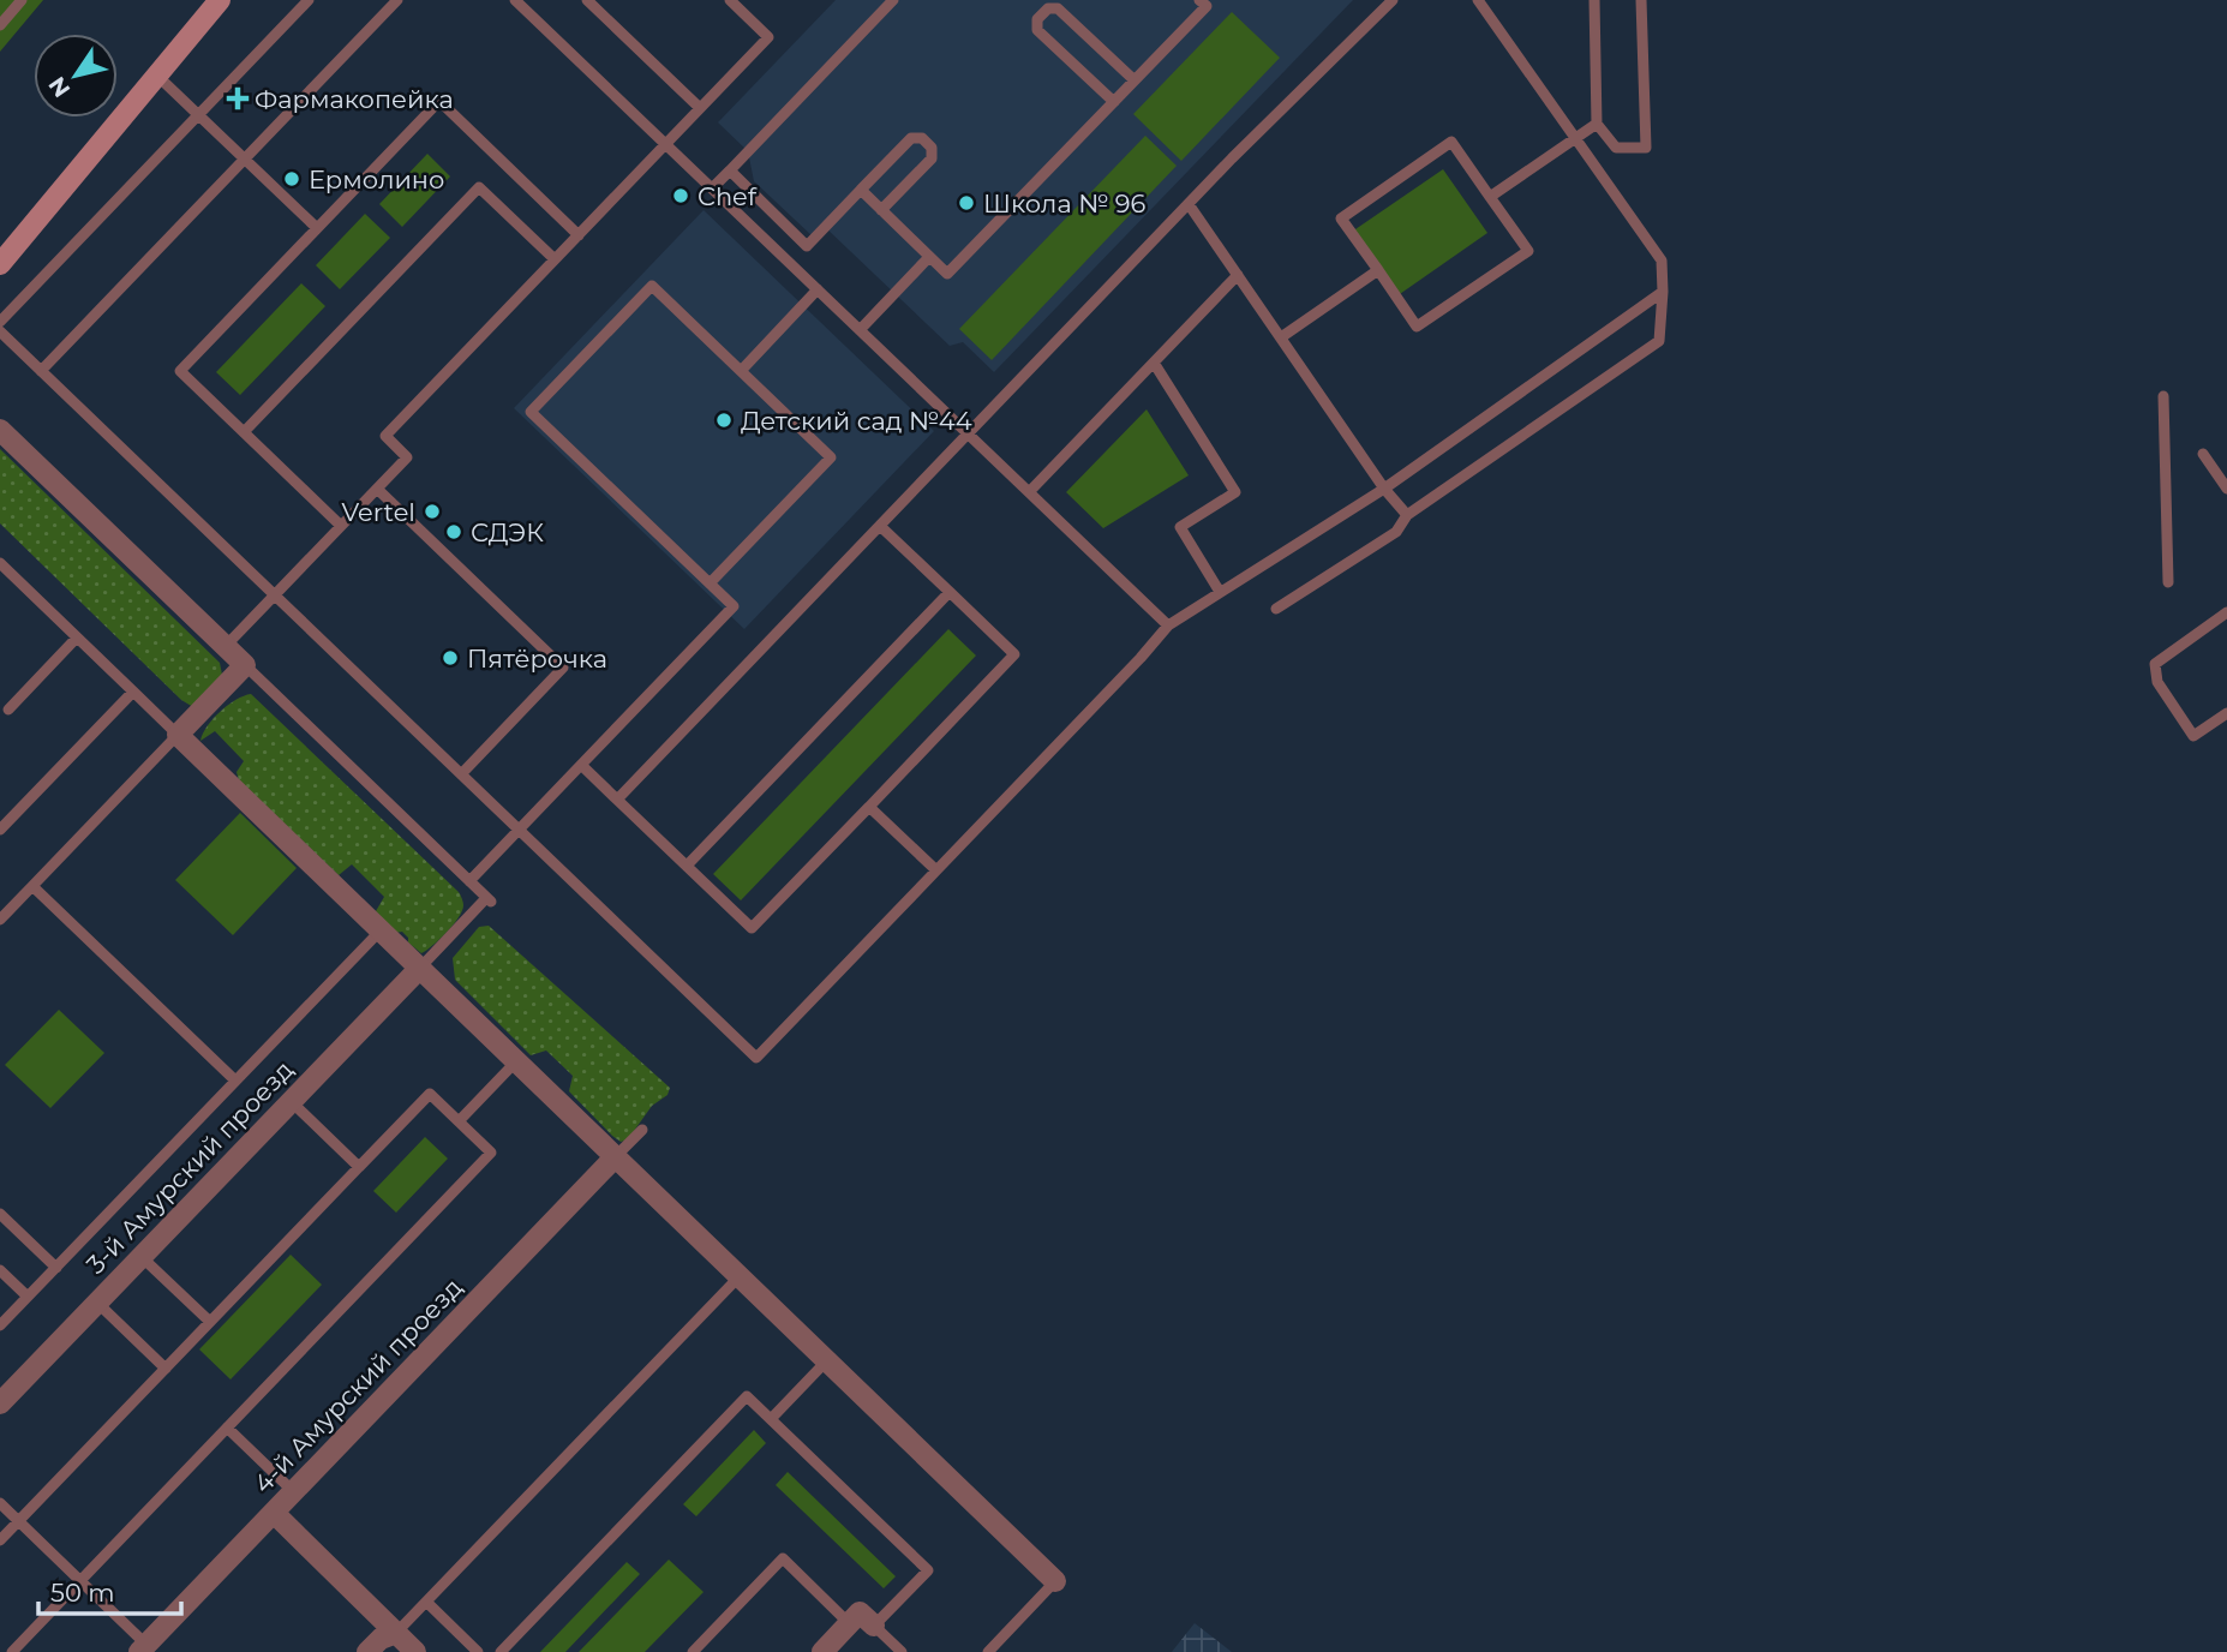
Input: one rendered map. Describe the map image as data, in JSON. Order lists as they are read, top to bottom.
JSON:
{
  "streets": {
    "street": ["3-й Амурский проезд", "4-й Амурский проезд"]
  },
  "places": {
    "health": ["Фармакопейка"],
    "other": [
      "Ермолино",
      "Chef",
      "Школа № 96",
      "Детский сад №44",
      "Vertel",
      "СДЭК",
      "Пятёрочка"
    ]
  },
  "scale_bar": "50 m",
  "north": "bottom left"
}
